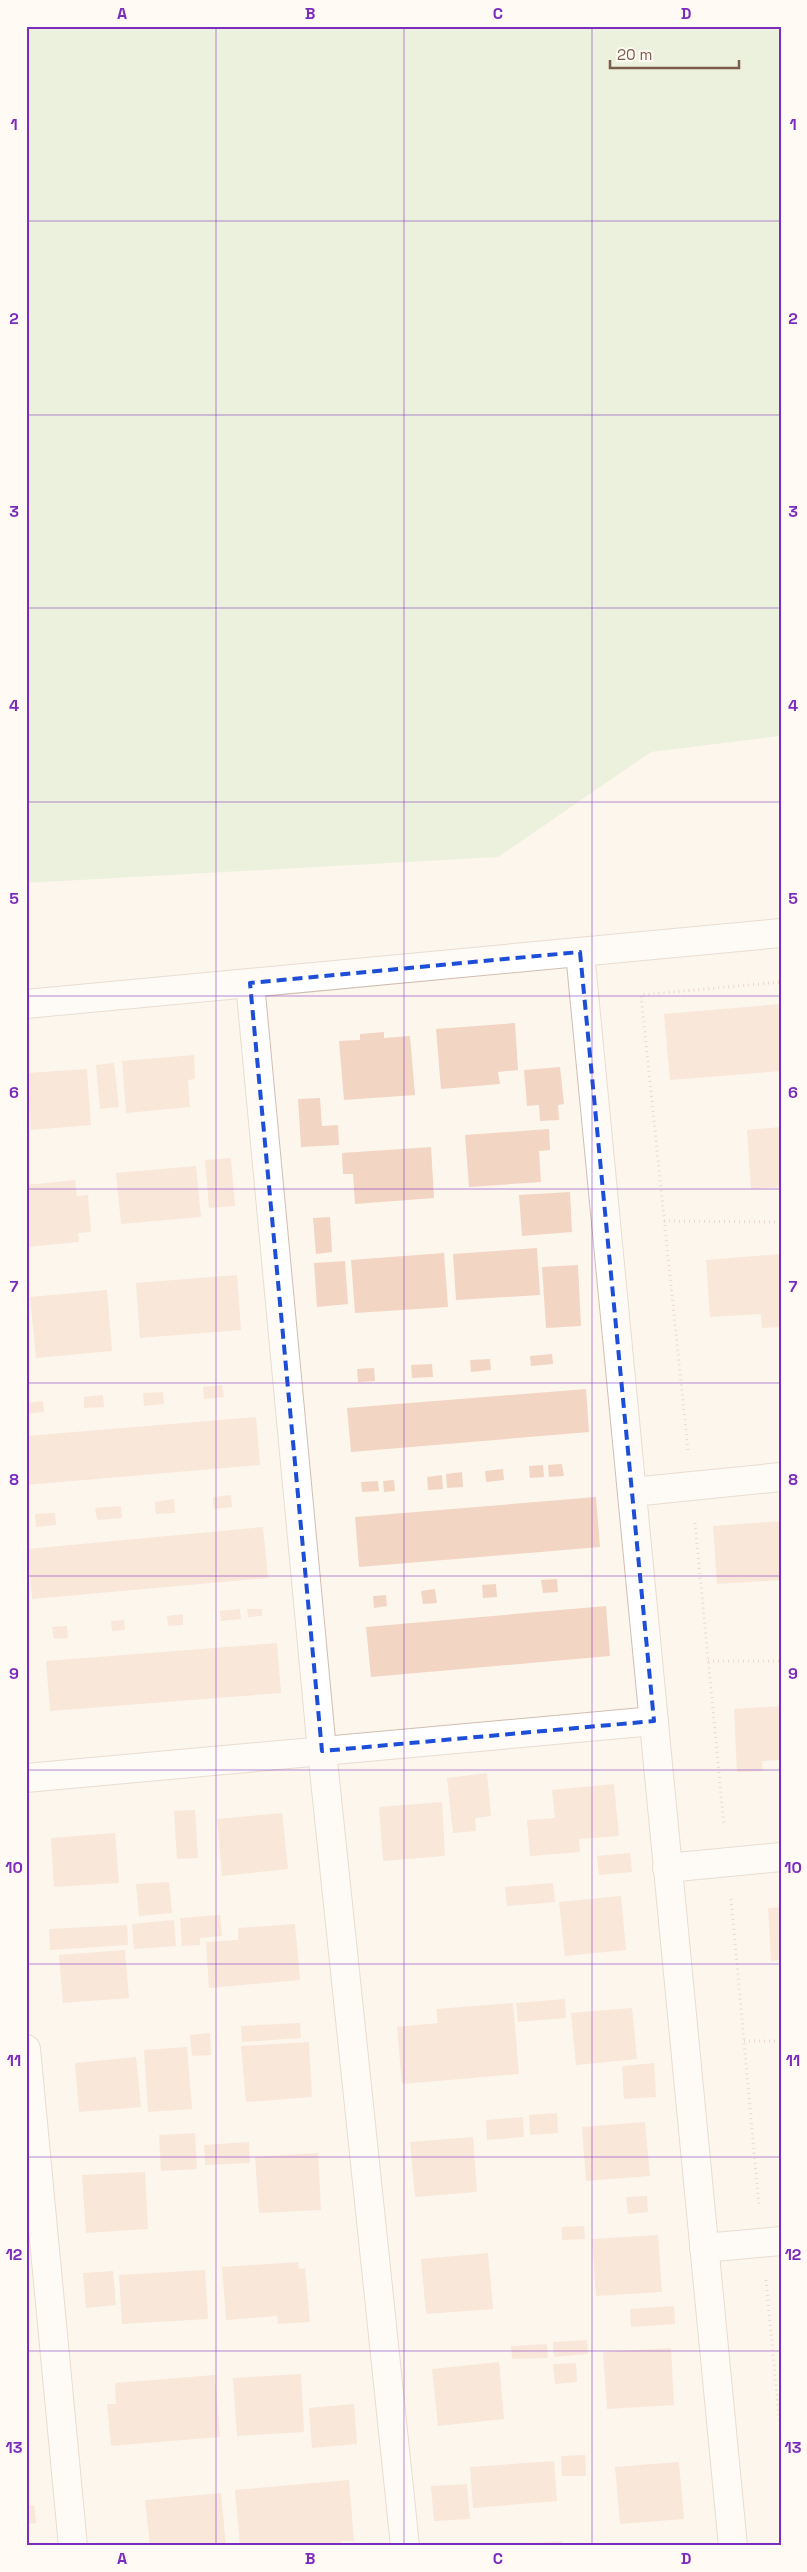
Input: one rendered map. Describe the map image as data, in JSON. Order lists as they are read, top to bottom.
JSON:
{
  "scale_bar": "20 m",
  "grid": {
    "columns": [
      "A",
      "B",
      "C",
      "D"
    ],
    "rows": [
      "1",
      "2",
      "3",
      "4",
      "5",
      "6",
      "7",
      "8",
      "9",
      "10",
      "11",
      "12",
      "13"
    ]
  }
}
